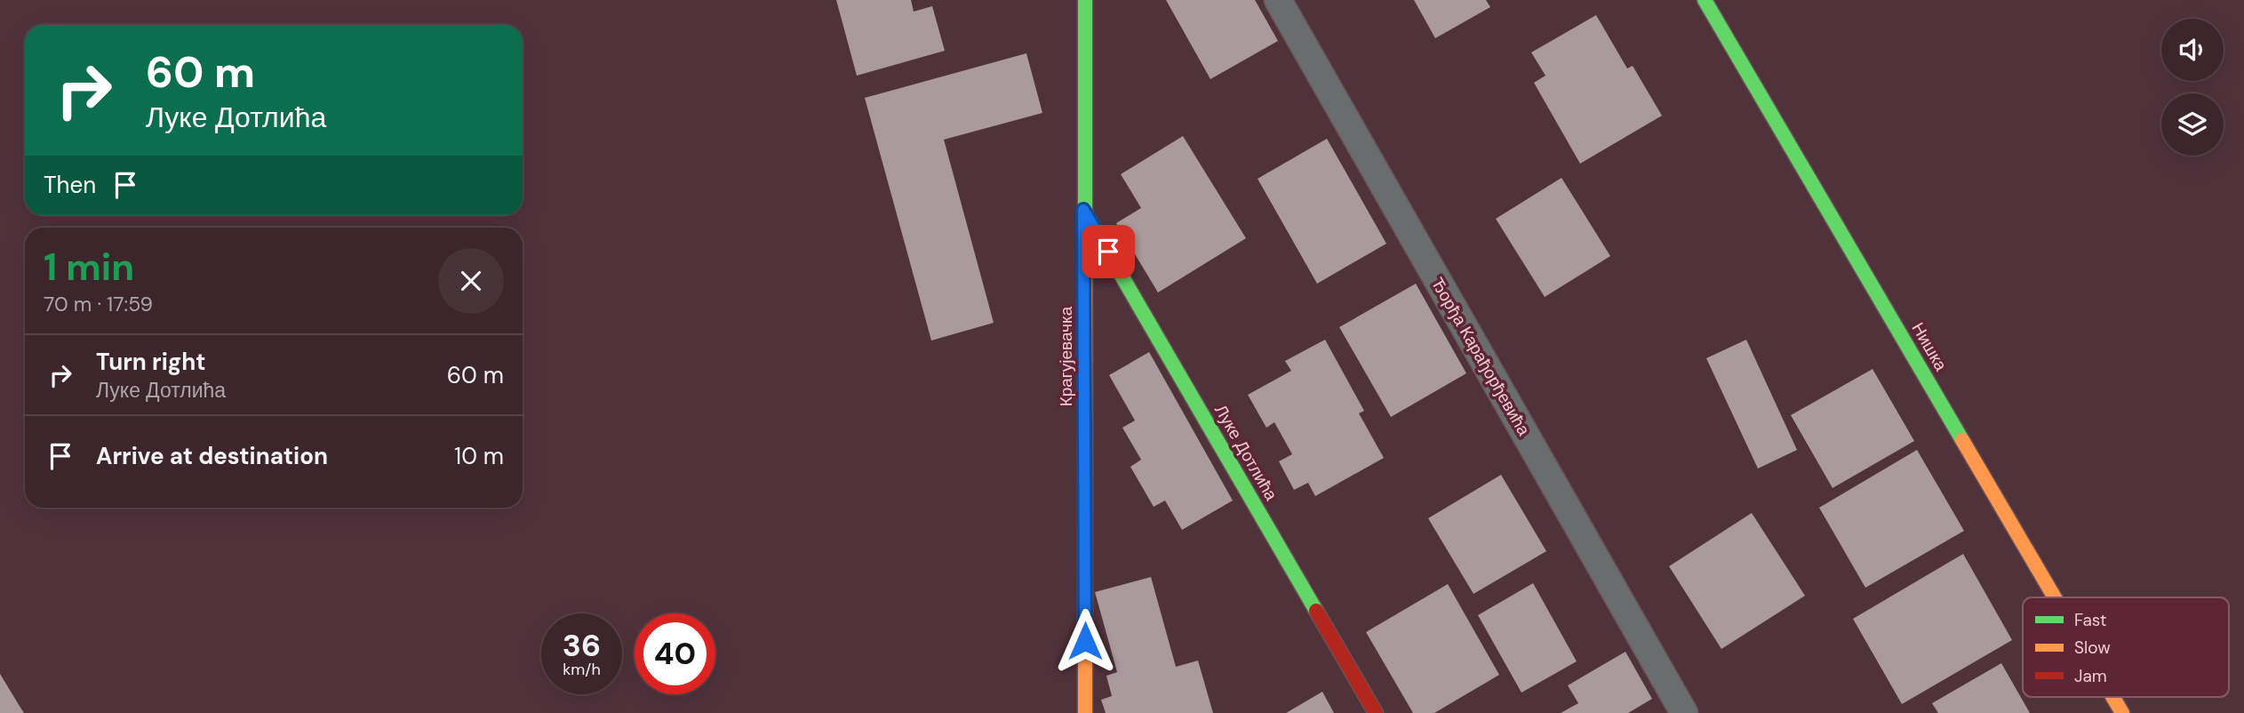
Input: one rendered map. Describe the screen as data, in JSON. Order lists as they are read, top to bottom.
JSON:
{
  "streets": {
    "street": ["Нишка", "Крагујевачка", "Луке Дотлића"],
    "lane": ["Ђорђа Карађорђевића"]
  },
  "crossings": [
    ["Крагујевачка", "Луке Дотлића"]
  ],
  "legend": ["Fast", "Slow", "Jam"],
  "page": {
    "turn": ["60 m", "Луке Дотлића"],
    "then": "Then",
    "heading": ["1 min", "70 m · 17:59"],
    "list": [
      {
        "name": "Turn right",
        "note": "Луке Дотлића",
        "value": "60 m"
      },
      {
        "name": "Arrive at destination",
        "value": "10 m"
      }
    ],
    "speed": "36 km/h",
    "limit": "40"
  }
}
